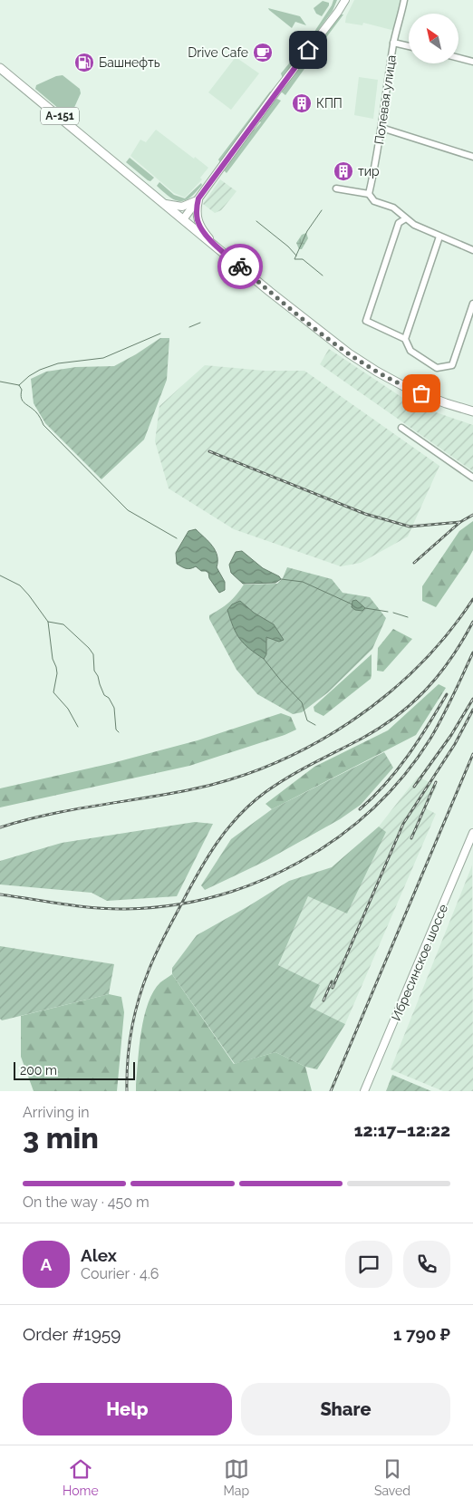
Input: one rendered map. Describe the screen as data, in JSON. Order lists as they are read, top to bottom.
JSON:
{
  "streets": {
    "highway": ["А-151"],
    "main road": ["Ибресинское шоссе"],
    "street": ["Полевая улица"]
  },
  "places": {
    "cafe": ["Drive Cafe"],
    "fuel station": ["Башнефть"],
    "building": ["КПП", "тир"]
  },
  "scale_bar": "200 m",
  "north": "top left",
  "page": {
    "scale": "200 m",
    "heading": ["3 min", "Arriving in", "12:17–12:22"],
    "panel": [
      "Alex",
      "Courier · 4.6",
      "Order #1959",
      "1 790 ₽"
    ],
    "bar": "On the way · 450 m",
    "round": "A",
    "buttons": ["Help", "Share"],
    "tabs": ["Home", "Map", "Saved"]
  }
}
